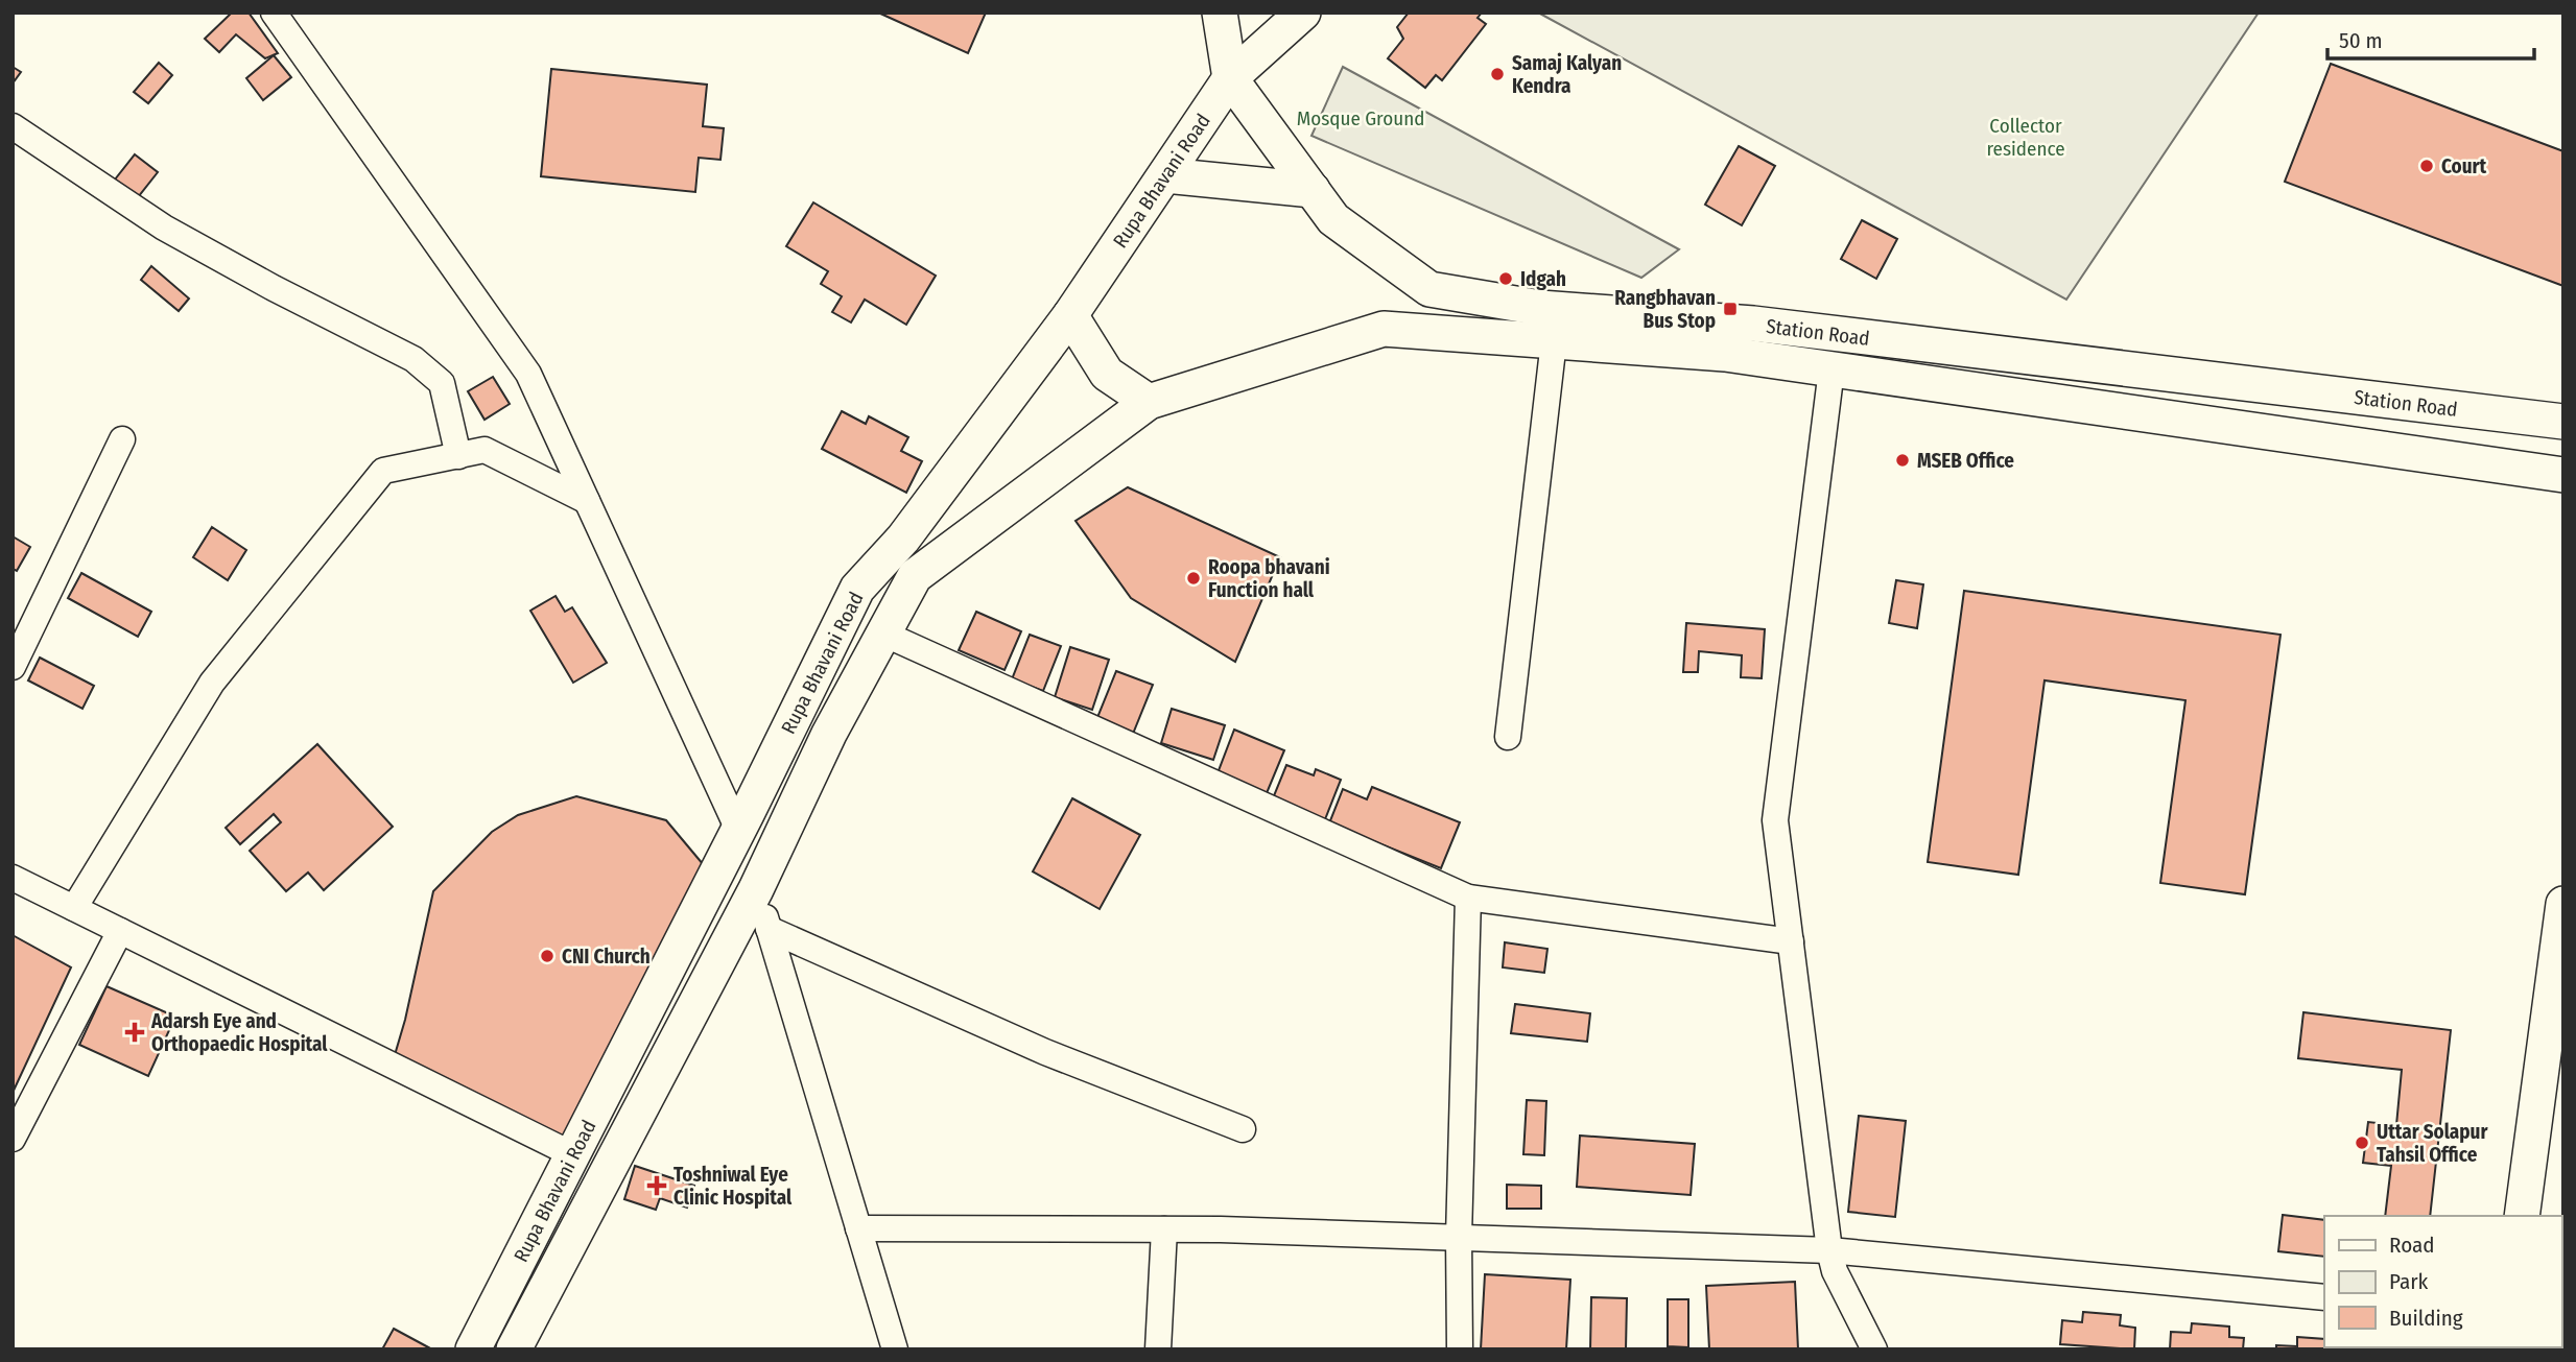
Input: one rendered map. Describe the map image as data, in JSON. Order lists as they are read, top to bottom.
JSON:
{
  "streets": {
    "main road": ["Rupa Bhavani Road", "Station Road"]
  },
  "crossings": [
    ["Rupa Bhavani Road", "Station Road"]
  ],
  "parks": ["Mosque Ground", "Collector residence"],
  "places": {
    "other": [
      "Samaj Kalyan Kendra",
      "Court",
      "Idgah",
      "MSEB Office",
      "Roopa bhavani Function hall",
      "CNI Church",
      "Uttar Solapur Tahsil Office"
    ],
    "transit": ["Rangbhavan Bus Stop"],
    "health": ["Adarsh Eye and Orthopaedic Hospital", "Toshniwal Eye Clinic Hospital"]
  },
  "legend": ["Road", "Park", "Building"],
  "scale_bar": "50 m"
}
